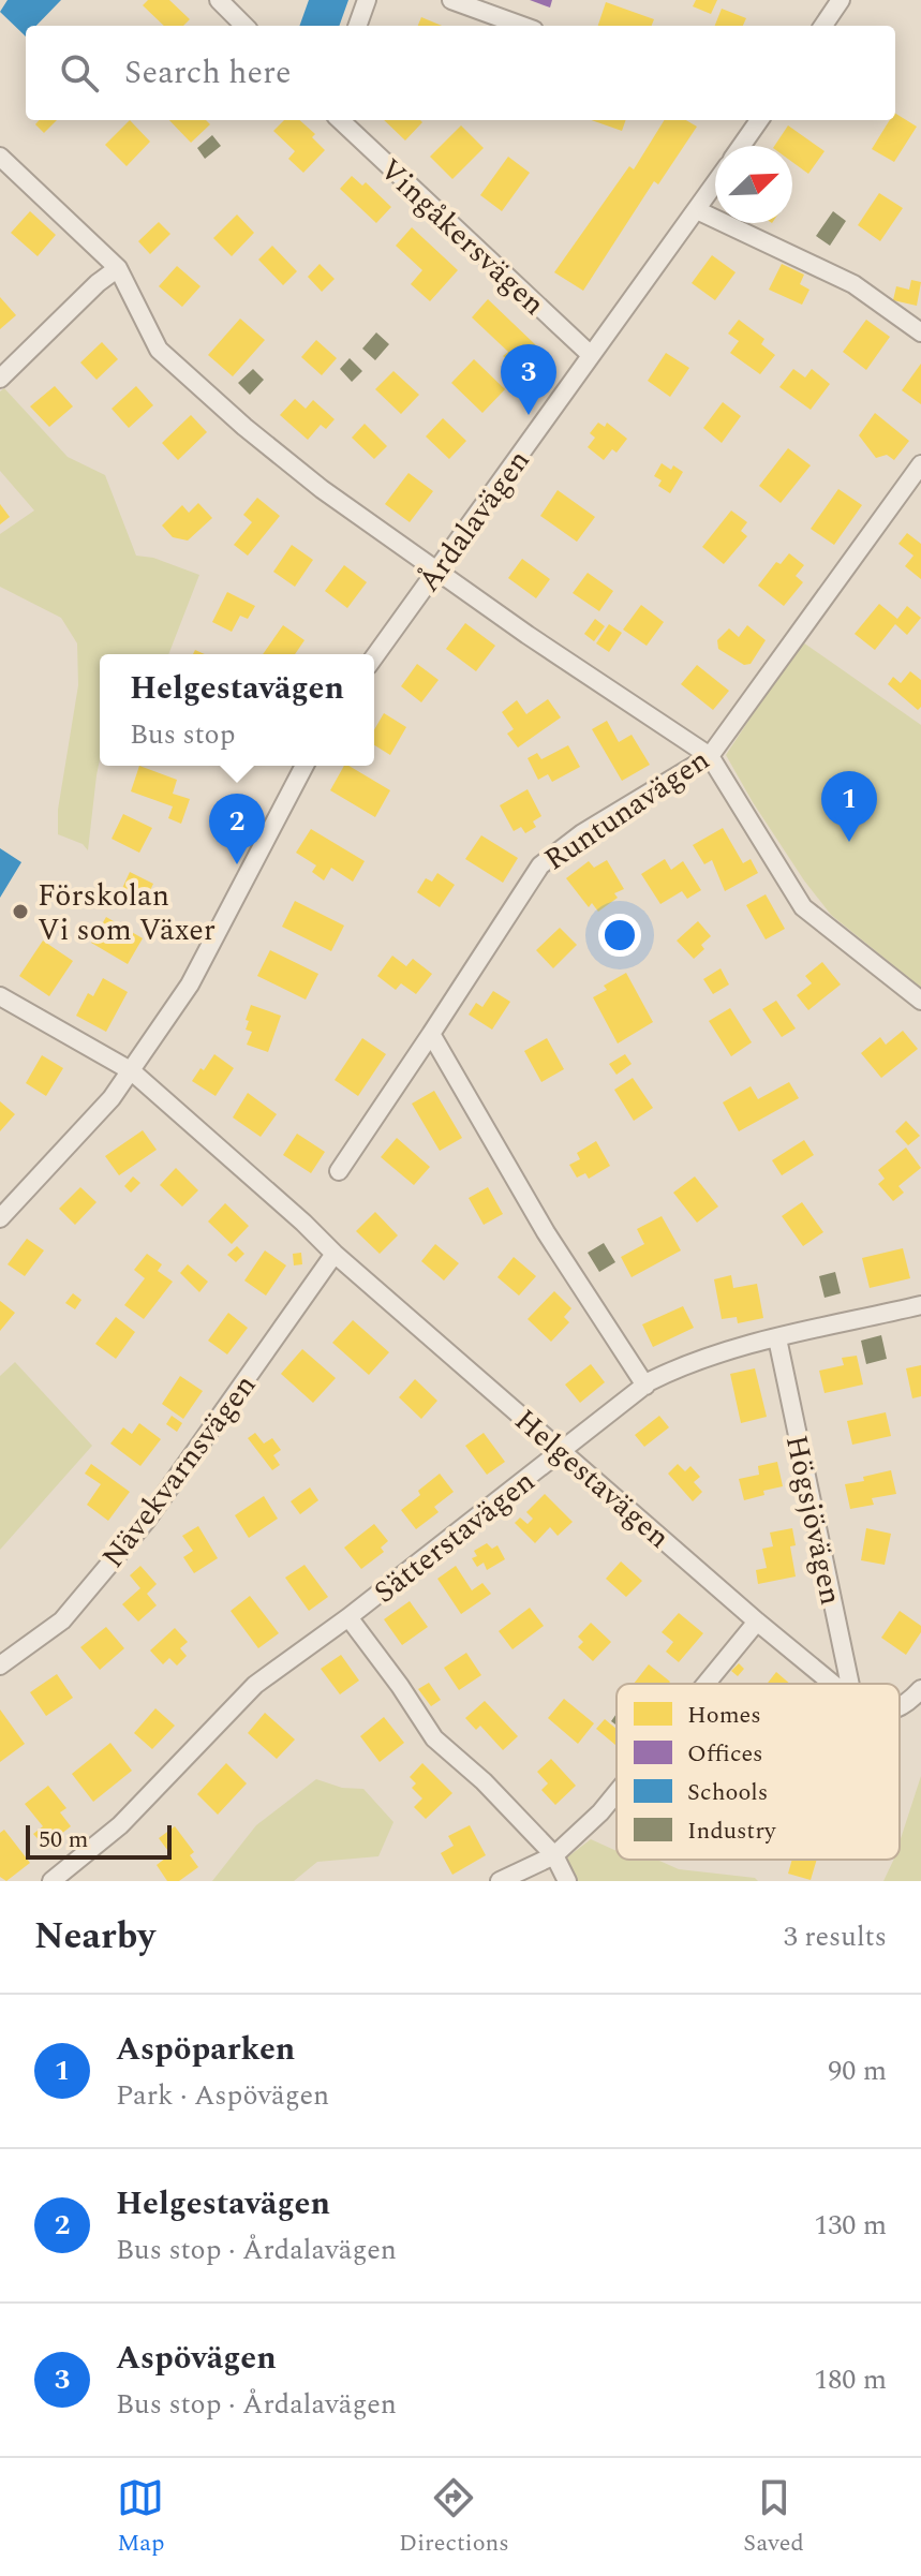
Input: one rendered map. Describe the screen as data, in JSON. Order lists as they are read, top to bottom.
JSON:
{
  "streets": {
    "street": [
      "Vingåkersvägen",
      "Årdalavägen",
      "Runtunavägen",
      "Nävekvarnsvägen",
      "Helgestavägen",
      "Högsjövägen",
      "Sätterstavägen"
    ]
  },
  "crossings": [
    ["Vingåkersvägen", "Årdalavägen"],
    ["Nävekvarnsvägen", "Helgestavägen"],
    ["Helgestavägen", "Sätterstavägen"],
    ["Högsjövägen", "Sätterstavägen"]
  ],
  "places": ["Förskolan Vi som Växer"],
  "legend": [
    "Homes",
    "Offices",
    "Schools",
    "Industry"
  ],
  "scale_bar": "50 m",
  "north": "top right",
  "page": {
    "search": "Search here",
    "pins": ["3", "1", "2"],
    "popup": ["Helgestavägen", "Bus stop"],
    "scale": "50 m",
    "heading": ["Nearby", "3 results"],
    "list": [
      {
        "mark": "1",
        "name": "Aspöparken",
        "note": "Park · Aspövägen",
        "value": "90 m"
      },
      {
        "mark": "2",
        "name": "Helgestavägen",
        "note": "Bus stop · Årdalavägen",
        "value": "130 m"
      },
      {
        "mark": "3",
        "name": "Aspövägen",
        "note": "Bus stop · Årdalavägen",
        "value": "180 m"
      }
    ],
    "nav": ["Map", "Directions", "Saved"]
  }
}
